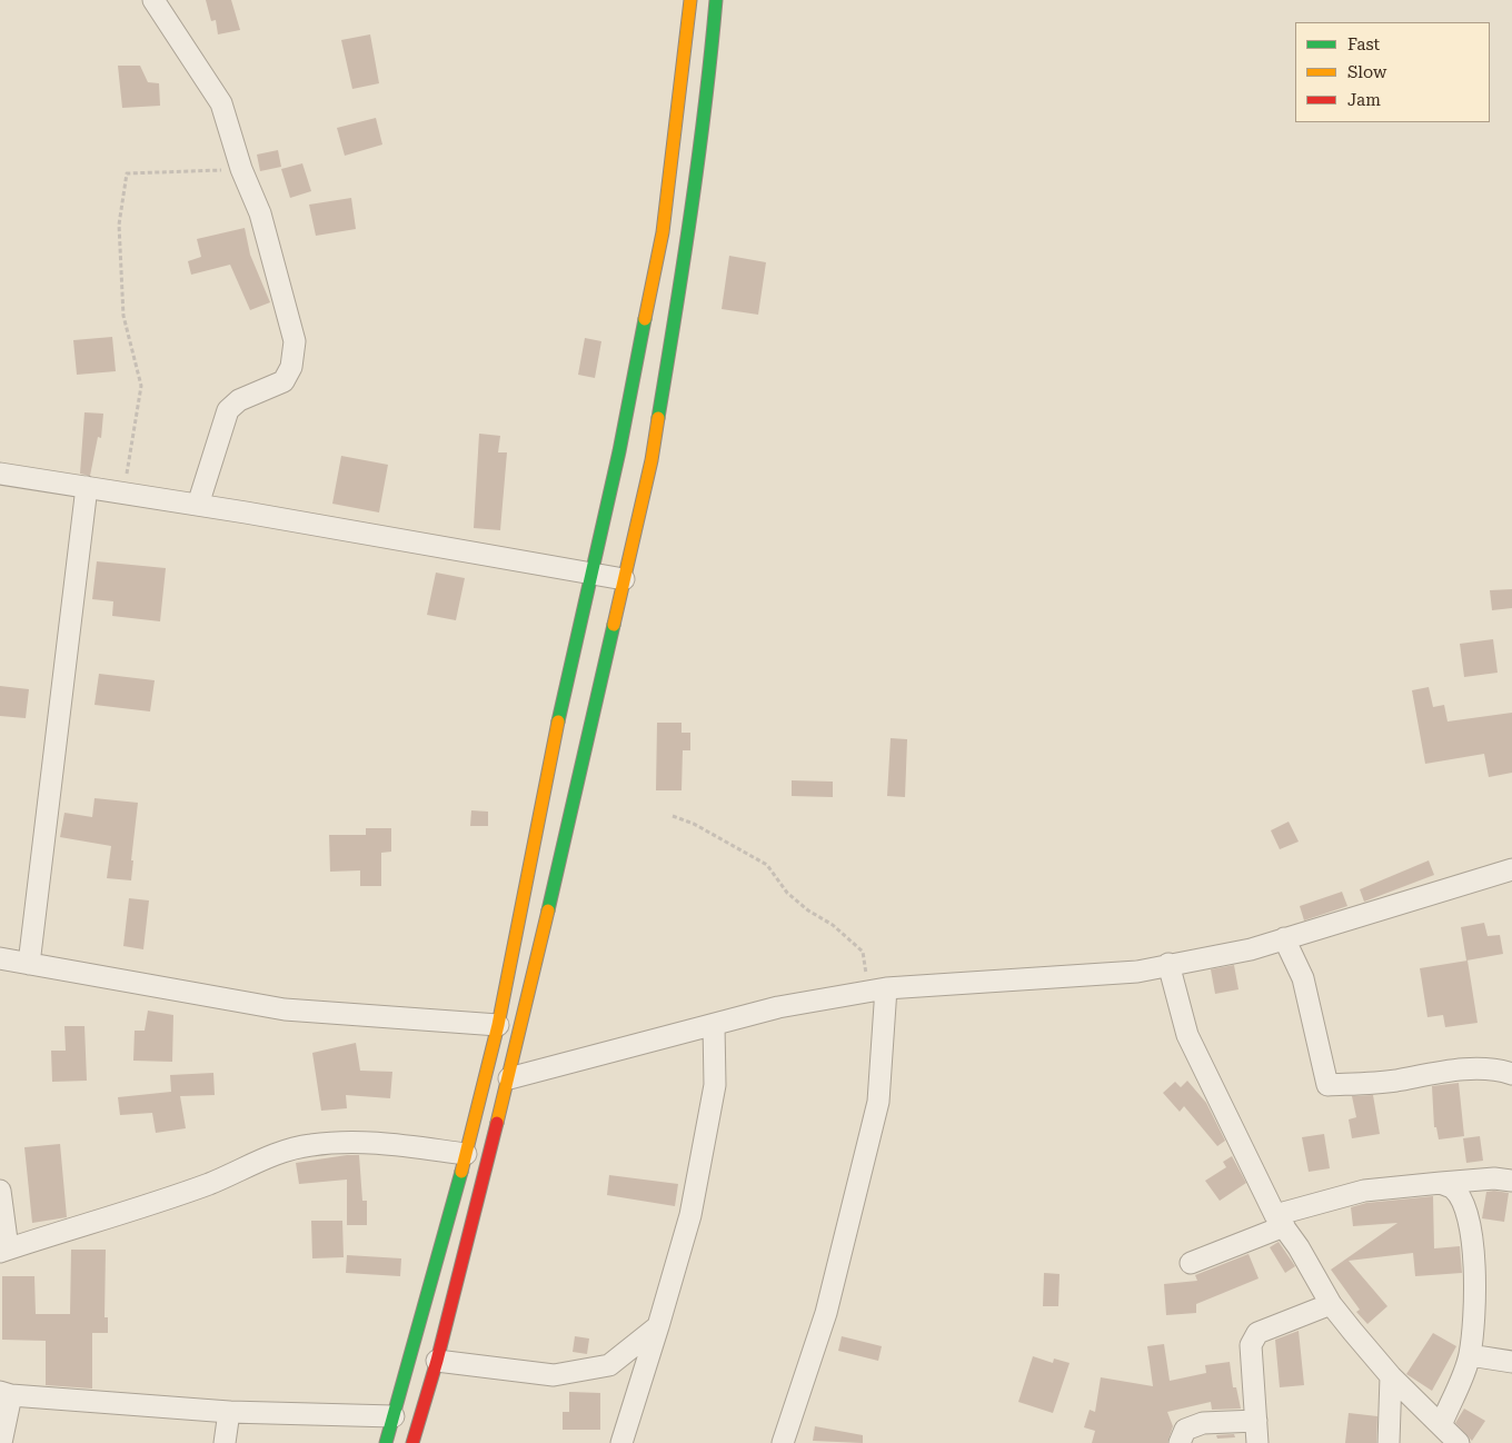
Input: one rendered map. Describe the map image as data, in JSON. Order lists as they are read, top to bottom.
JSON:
{
  "legend": ["Fast", "Slow", "Jam"]
}
